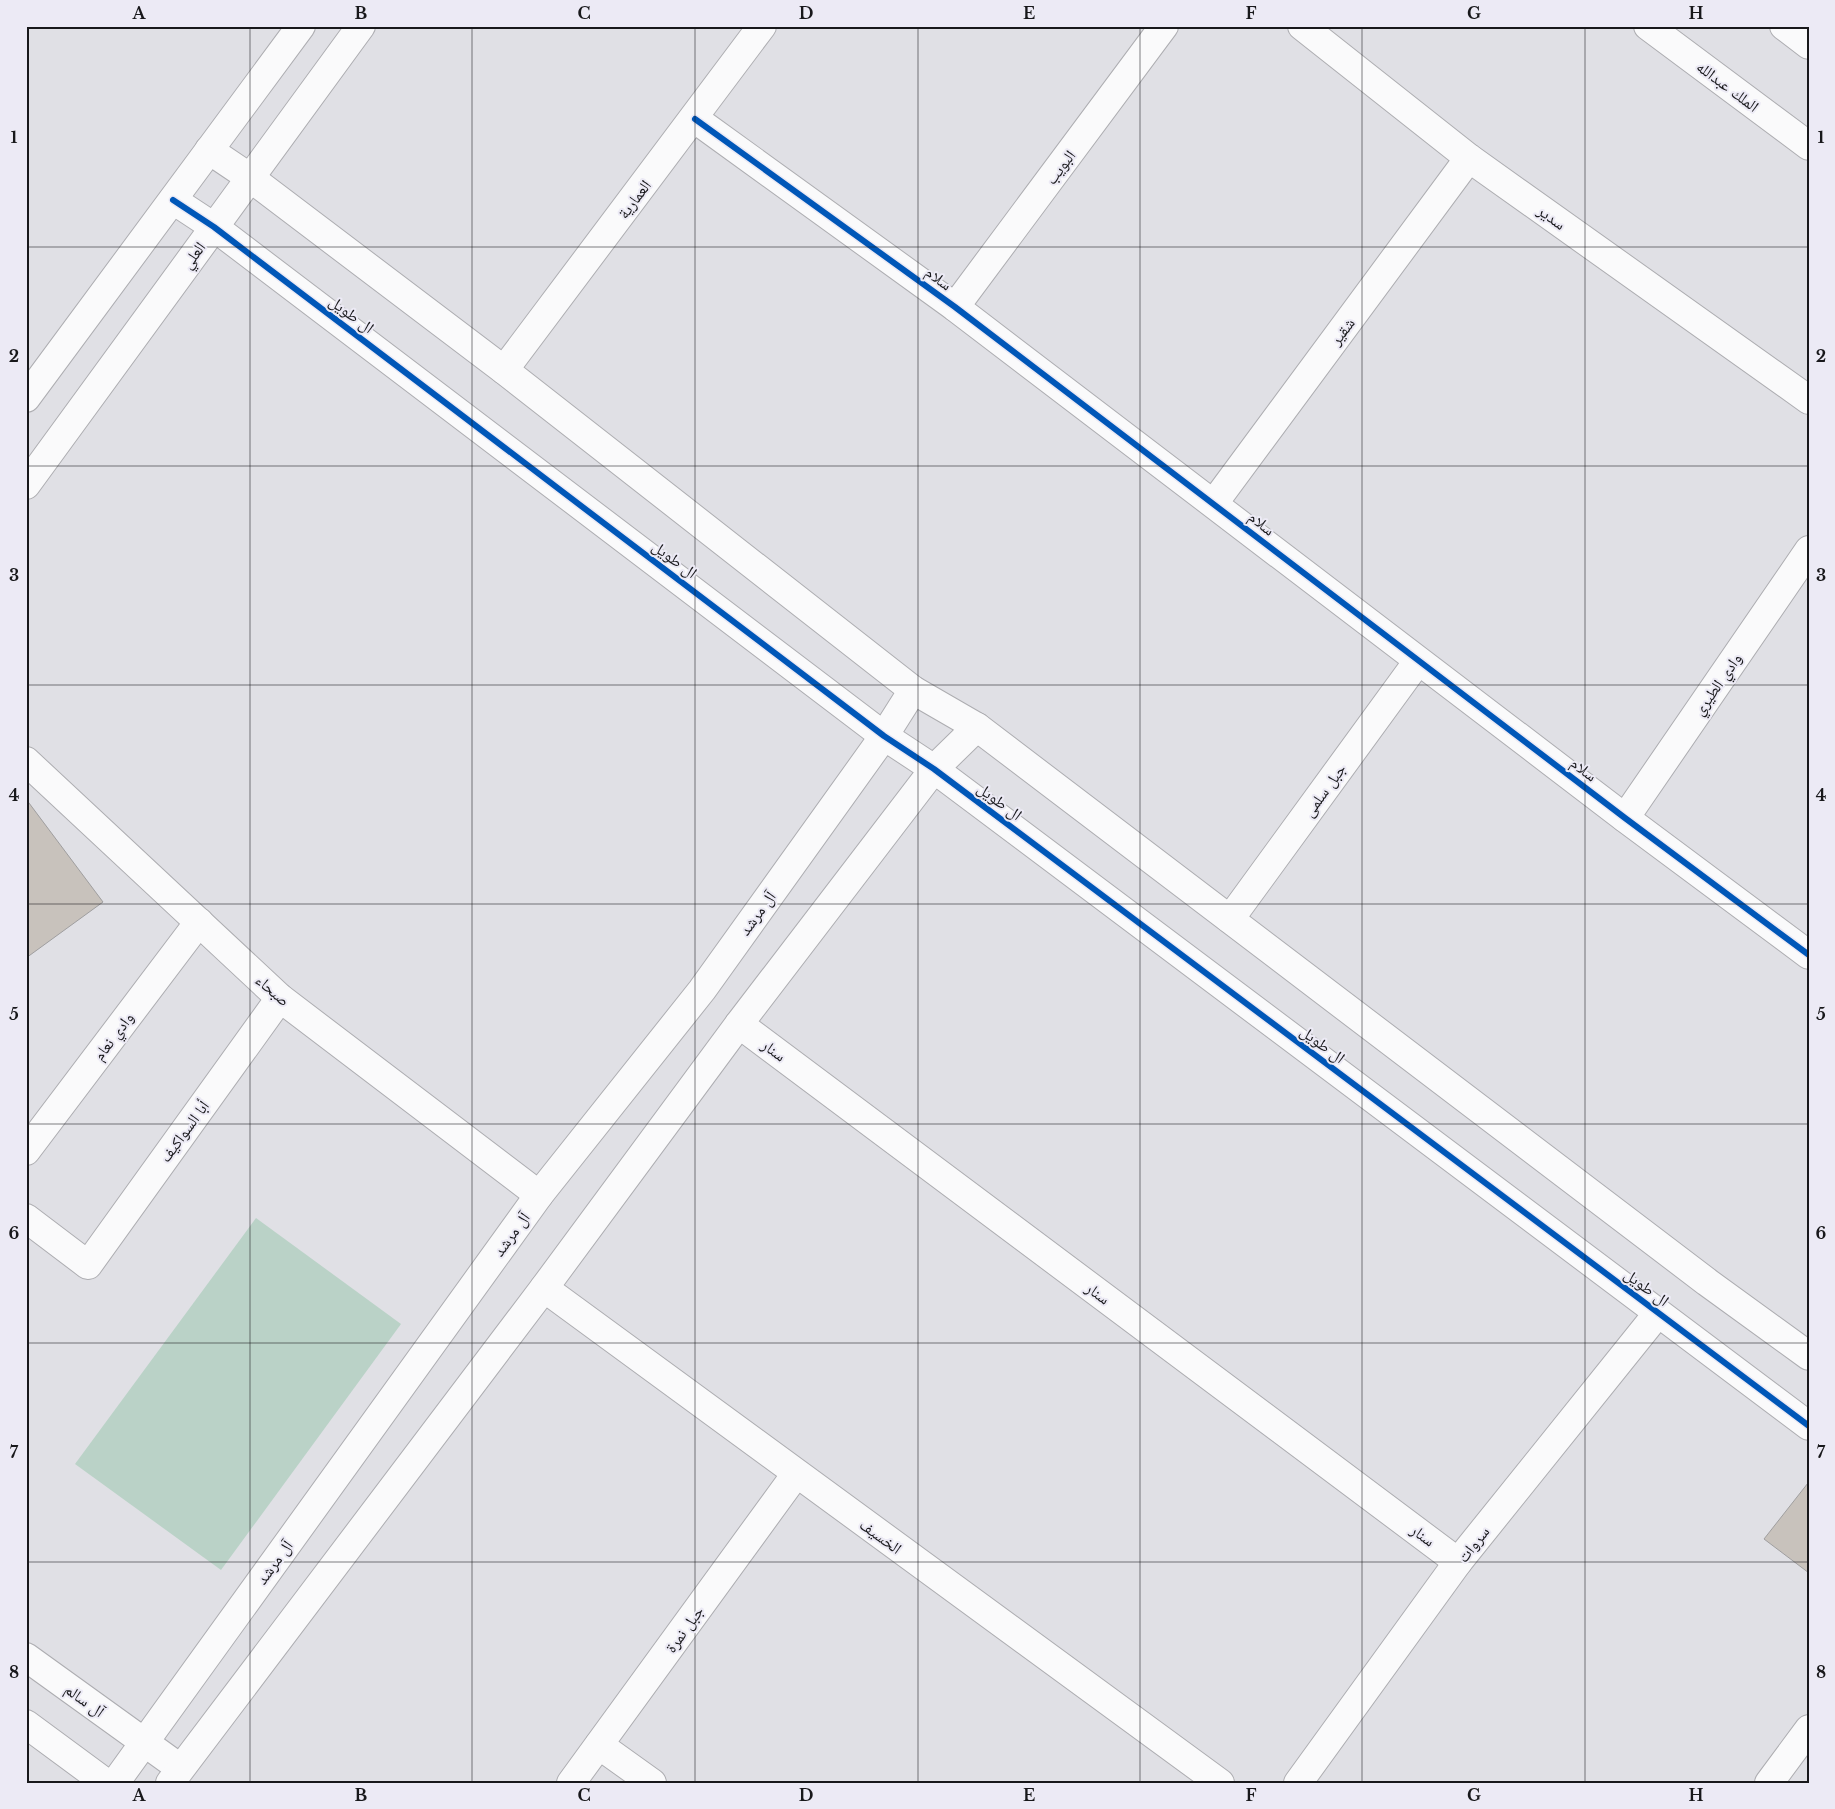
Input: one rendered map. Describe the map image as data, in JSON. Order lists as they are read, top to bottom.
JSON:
{
  "streets": {
    "street": [
      "الملك عبدالله",
      "البويب",
      "العمارية",
      "سدير",
      "العلي",
      "سلام",
      "ال طويل",
      "شقير",
      "وادي الطيري",
      "جبل سلمى",
      "آل مرشد",
      "صبحاء",
      "وادي نعام",
      "سنار",
      "أبا السواكيف",
      "الخسيف",
      "سروات",
      "جبل نمرة",
      "آل سالم"
    ]
  },
  "crossings": [
    ["البويب", "سلام"],
    ["العمارية", "سلام"],
    ["سدير", "شقير"],
    ["العلي", "ال طويل"],
    ["سلام", "شقير"],
    ["سلام", "وادي الطيري"],
    ["سلام", "جبل سلمى"],
    ["ال طويل", "آل مرشد"],
    ["ال طويل", "سروات"],
    ["آل مرشد", "صبحاء"],
    ["آل مرشد", "آل سالم"],
    ["صبحاء", "وادي نعام"],
    ["صبحاء", "أبا السواكيف"],
    ["سنار", "سروات"],
    ["الخسيف", "جبل نمرة"]
  ],
  "grid": {
    "columns": [
      "A",
      "B",
      "C",
      "D",
      "E",
      "F",
      "G",
      "H"
    ],
    "rows": [
      "1",
      "2",
      "3",
      "4",
      "5",
      "6",
      "7",
      "8"
    ]
  }
}
